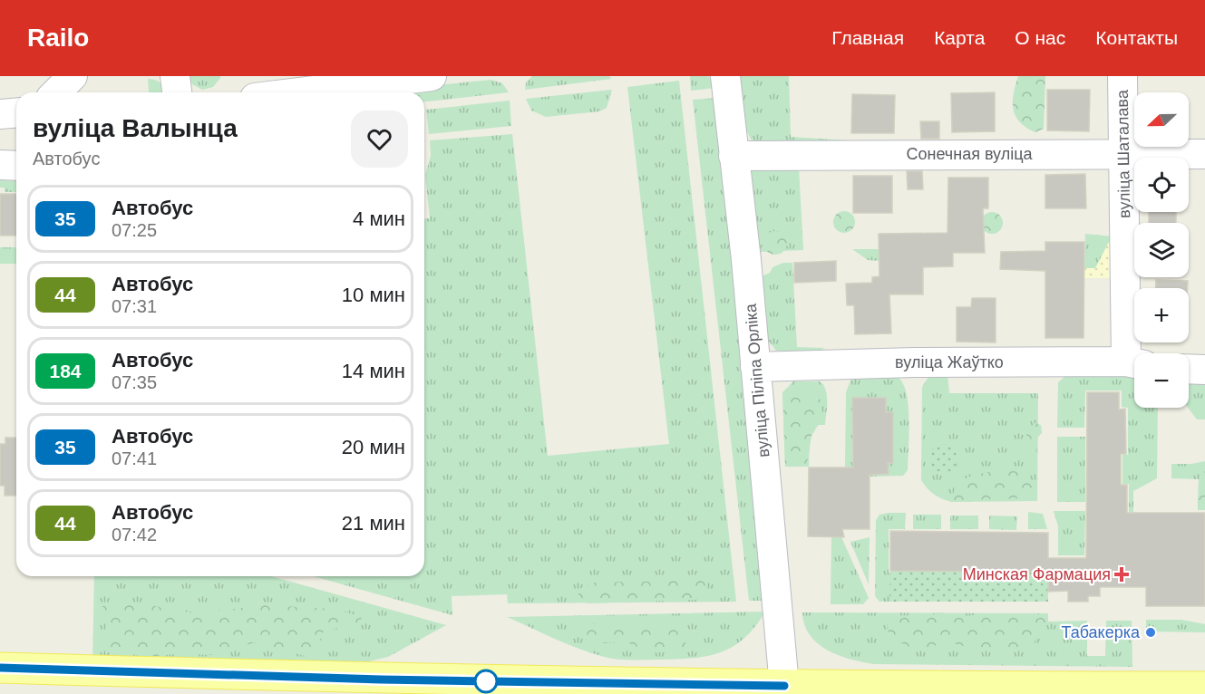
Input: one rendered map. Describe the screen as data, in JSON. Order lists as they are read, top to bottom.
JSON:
{
  "streets": {
    "street": [
      "Сонечная вуліца",
      "вуліца Шаталава",
      "вуліца Жаўтко",
      "вуліца Піліпа Орліка"
    ]
  },
  "crossings": [
    ["Сонечная вуліца", "вуліца Шаталава"],
    ["Сонечная вуліца", "вуліца Піліпа Орліка"],
    ["вуліца Жаўтко", "вуліца Піліпа Орліка"]
  ],
  "places": {
    "health": ["Минская Фармация"],
    "other": ["Табакерка"]
  },
  "lines": ["bus line 35"],
  "north": "left",
  "page": {
    "header": "Railo",
    "nav": [
      "Главная",
      "Карта",
      "О нас",
      "Контакты"
    ],
    "map_buttons": ["+", "−"],
    "heading": ["вуліца Валынца", "Автобус"],
    "list": [
      {
        "mark": "35",
        "name": "Автобус",
        "note": "07:25",
        "value": "4 мин"
      },
      {
        "mark": "44",
        "name": "Автобус",
        "note": "07:31",
        "value": "10 мин"
      },
      {
        "mark": "184",
        "name": "Автобус",
        "note": "07:35",
        "value": "14 мин"
      },
      {
        "mark": "35",
        "name": "Автобус",
        "note": "07:41",
        "value": "20 мин"
      },
      {
        "mark": "44",
        "name": "Автобус",
        "note": "07:42",
        "value": "21 мин"
      }
    ]
  }
}
